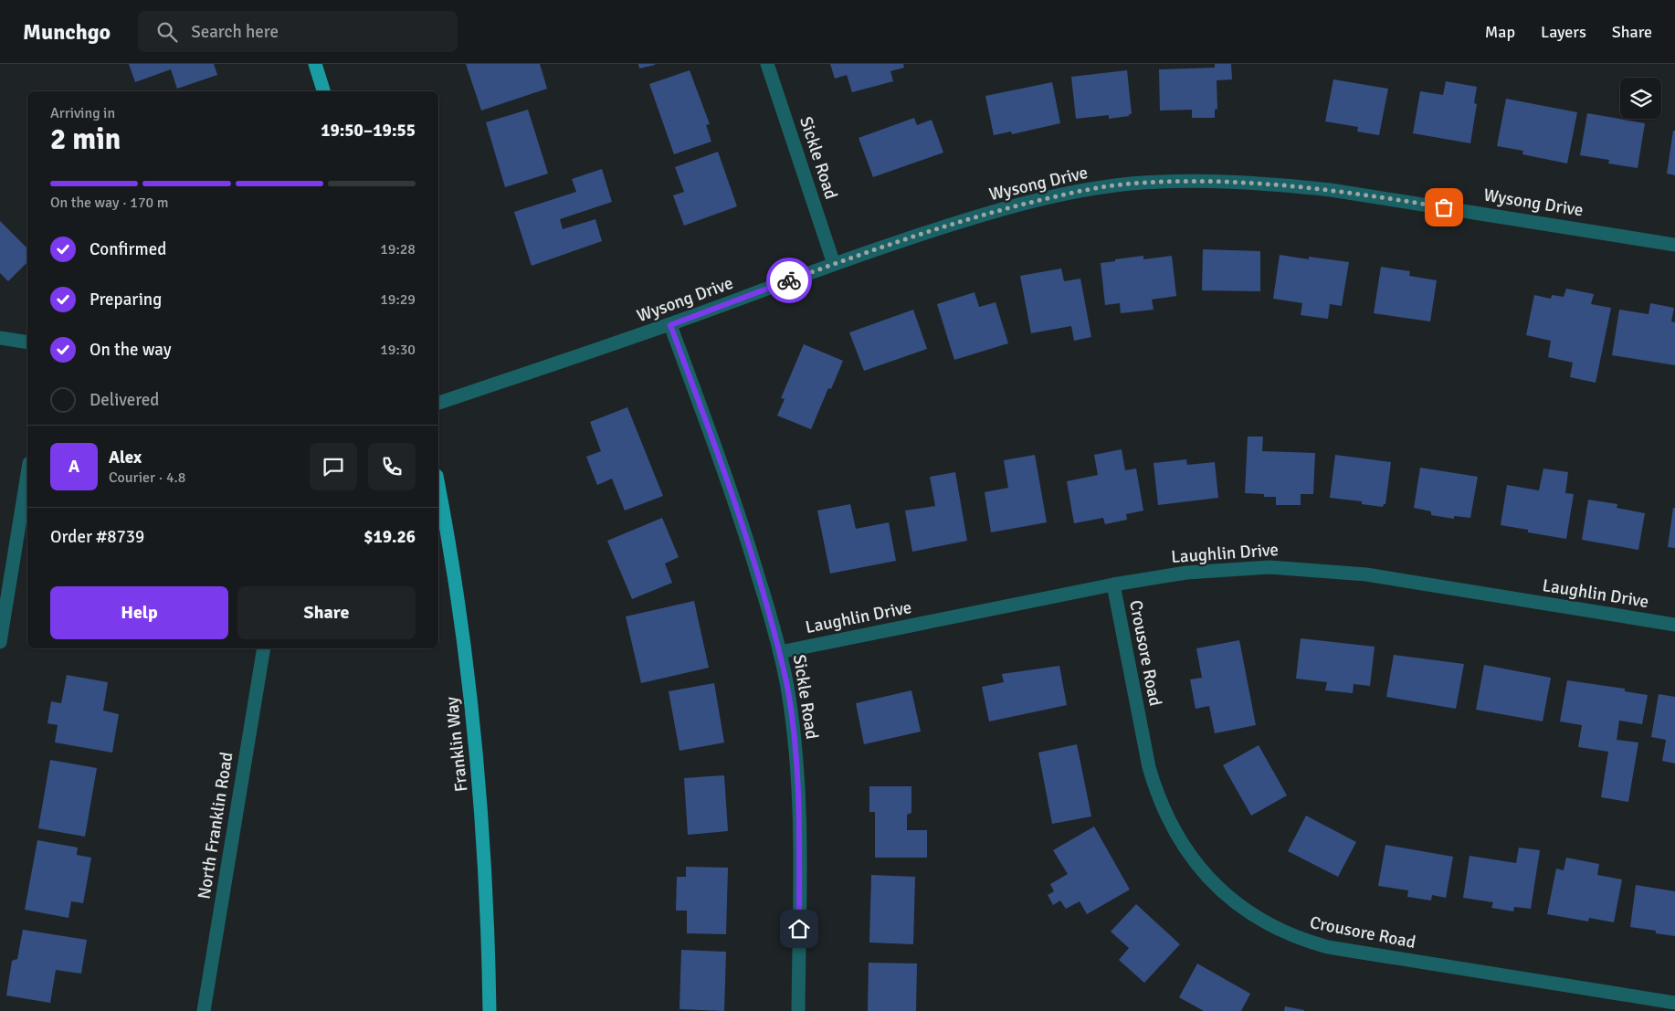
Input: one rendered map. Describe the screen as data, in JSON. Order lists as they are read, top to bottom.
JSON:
{
  "streets": {
    "main road": ["Franklin Way"],
    "street": [
      "Sickle Road",
      "Wysong Drive",
      "Laughlin Drive",
      "Crousore Road",
      "North Franklin Road"
    ]
  },
  "crossings": [
    ["Sickle Road", "Wysong Drive"],
    ["Sickle Road", "Laughlin Drive"],
    ["Laughlin Drive", "Crousore Road"]
  ],
  "page": {
    "header": "Munchgo",
    "search": "Search here",
    "nav": ["Map", "Layers", "Share"],
    "heading": ["2 min", "Arriving in", "19:50–19:55"],
    "panel": [
      "Alex",
      "Courier · 4.8",
      "Order #8739",
      "$19.26"
    ],
    "bar": "On the way · 170 m",
    "list": [
      ["Confirmed", "19:28"],
      ["Preparing", "19:29"],
      ["On the way", "19:30"],
      "Delivered"
    ],
    "round": "A",
    "buttons": ["Help", "Share"]
  }
}
